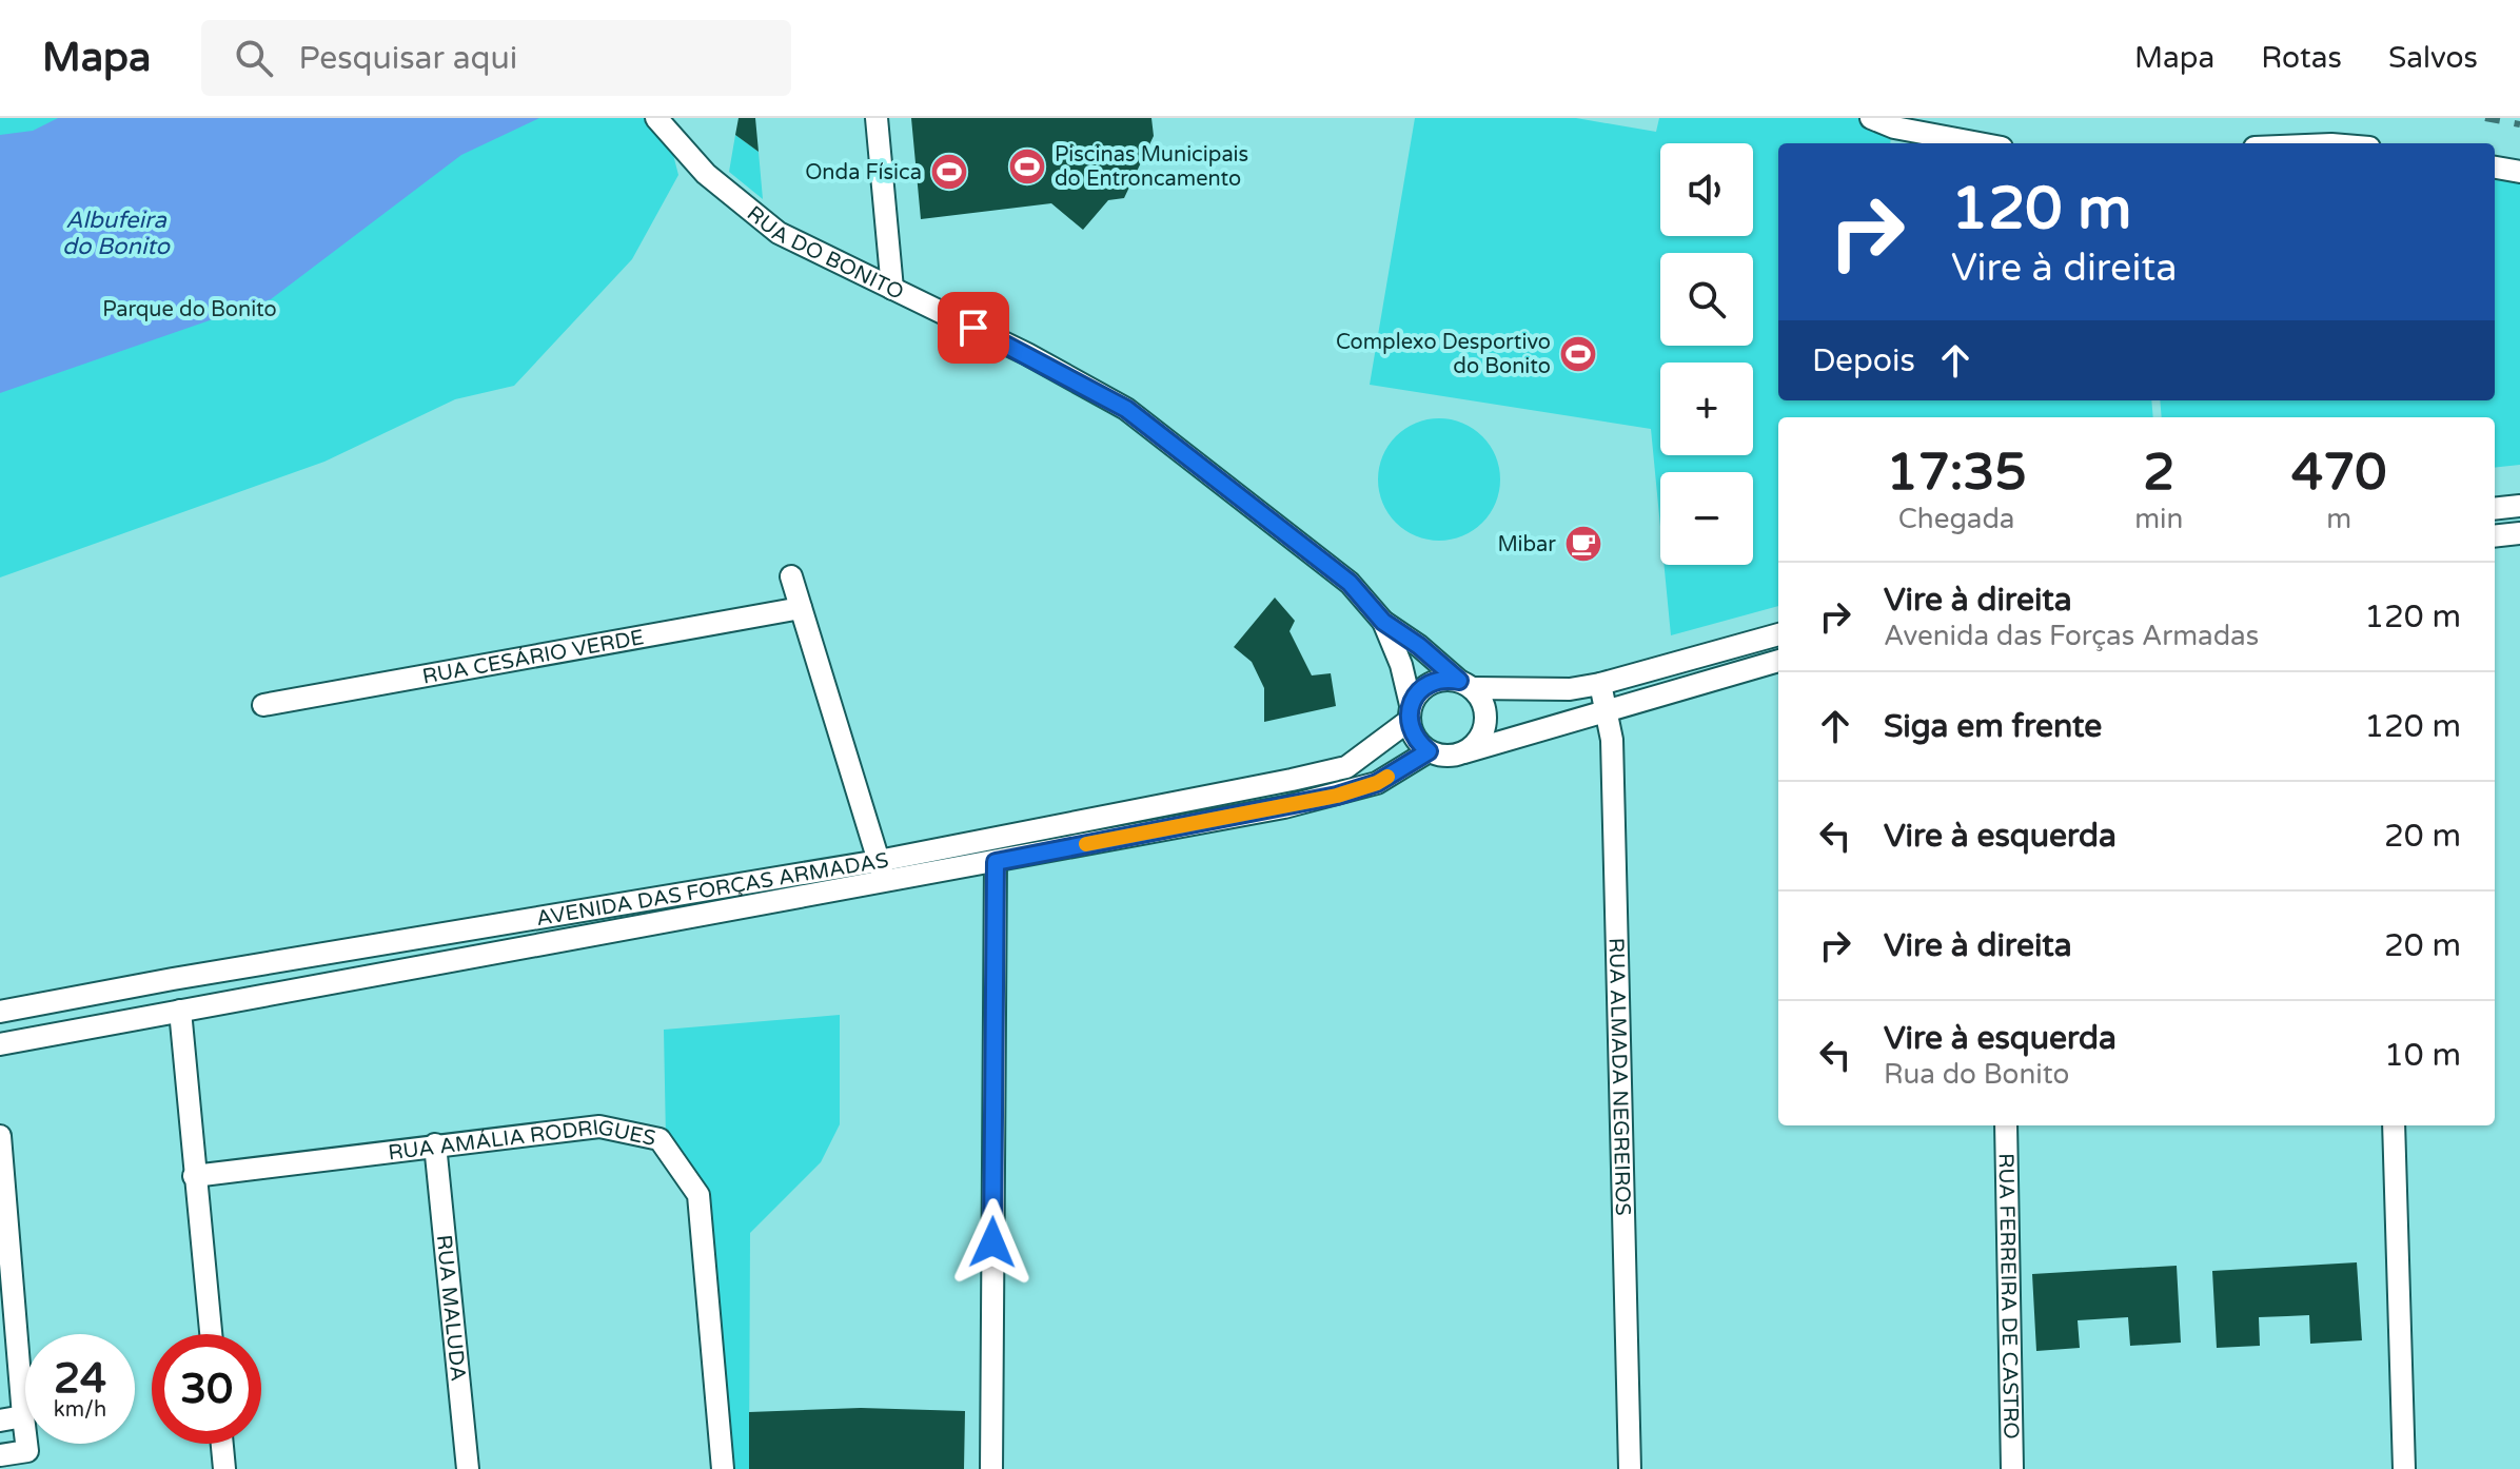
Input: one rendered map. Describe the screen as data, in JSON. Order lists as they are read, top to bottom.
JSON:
{
  "streets": {
    "street": [
      "RUA DO BONITO",
      "RUA CESÁRIO VERDE",
      "AVENIDA DAS FORÇAS ARMADAS",
      "RUA ALMADA NEGREIROS",
      "RUA AMÁLIA RODRIGUES",
      "RUA FERREIRA DE CASTRO",
      "RUA MALUDA"
    ]
  },
  "crossings": [
    ["RUA DO BONITO", "AVENIDA DAS FORÇAS ARMADAS"],
    ["RUA AMÁLIA RODRIGUES", "RUA MALUDA"]
  ],
  "water": ["Albufeira do Bonito"],
  "parks": ["Parque do Bonito"],
  "places": {
    "sports": ["Piscinas Municipais do Entroncamento", "Onda Física", "Complexo Desportivo do Bonito"],
    "cafe": ["Mibar"]
  },
  "page": {
    "header": "Mapa",
    "search": "Pesquisar aqui",
    "nav": ["Mapa", "Rotas", "Salvos"],
    "map_buttons": ["+", "−"],
    "turn": ["120 m", "Vire à direita"],
    "then": "Depois",
    "eta": [
      "17:35",
      "Chegada",
      "2",
      "min",
      "470",
      "m"
    ],
    "list": [
      {
        "name": "Vire à direita",
        "note": "Avenida das Forças Armadas",
        "value": "120 m"
      },
      {
        "name": "Siga em frente",
        "value": "120 m"
      },
      {
        "name": "Vire à esquerda",
        "value": "20 m"
      },
      {
        "name": "Vire à direita",
        "value": "20 m"
      },
      {
        "name": "Vire à esquerda",
        "note": "Rua do Bonito",
        "value": "10 m"
      }
    ],
    "speed": "24 km/h",
    "limit": "30"
  }
}
